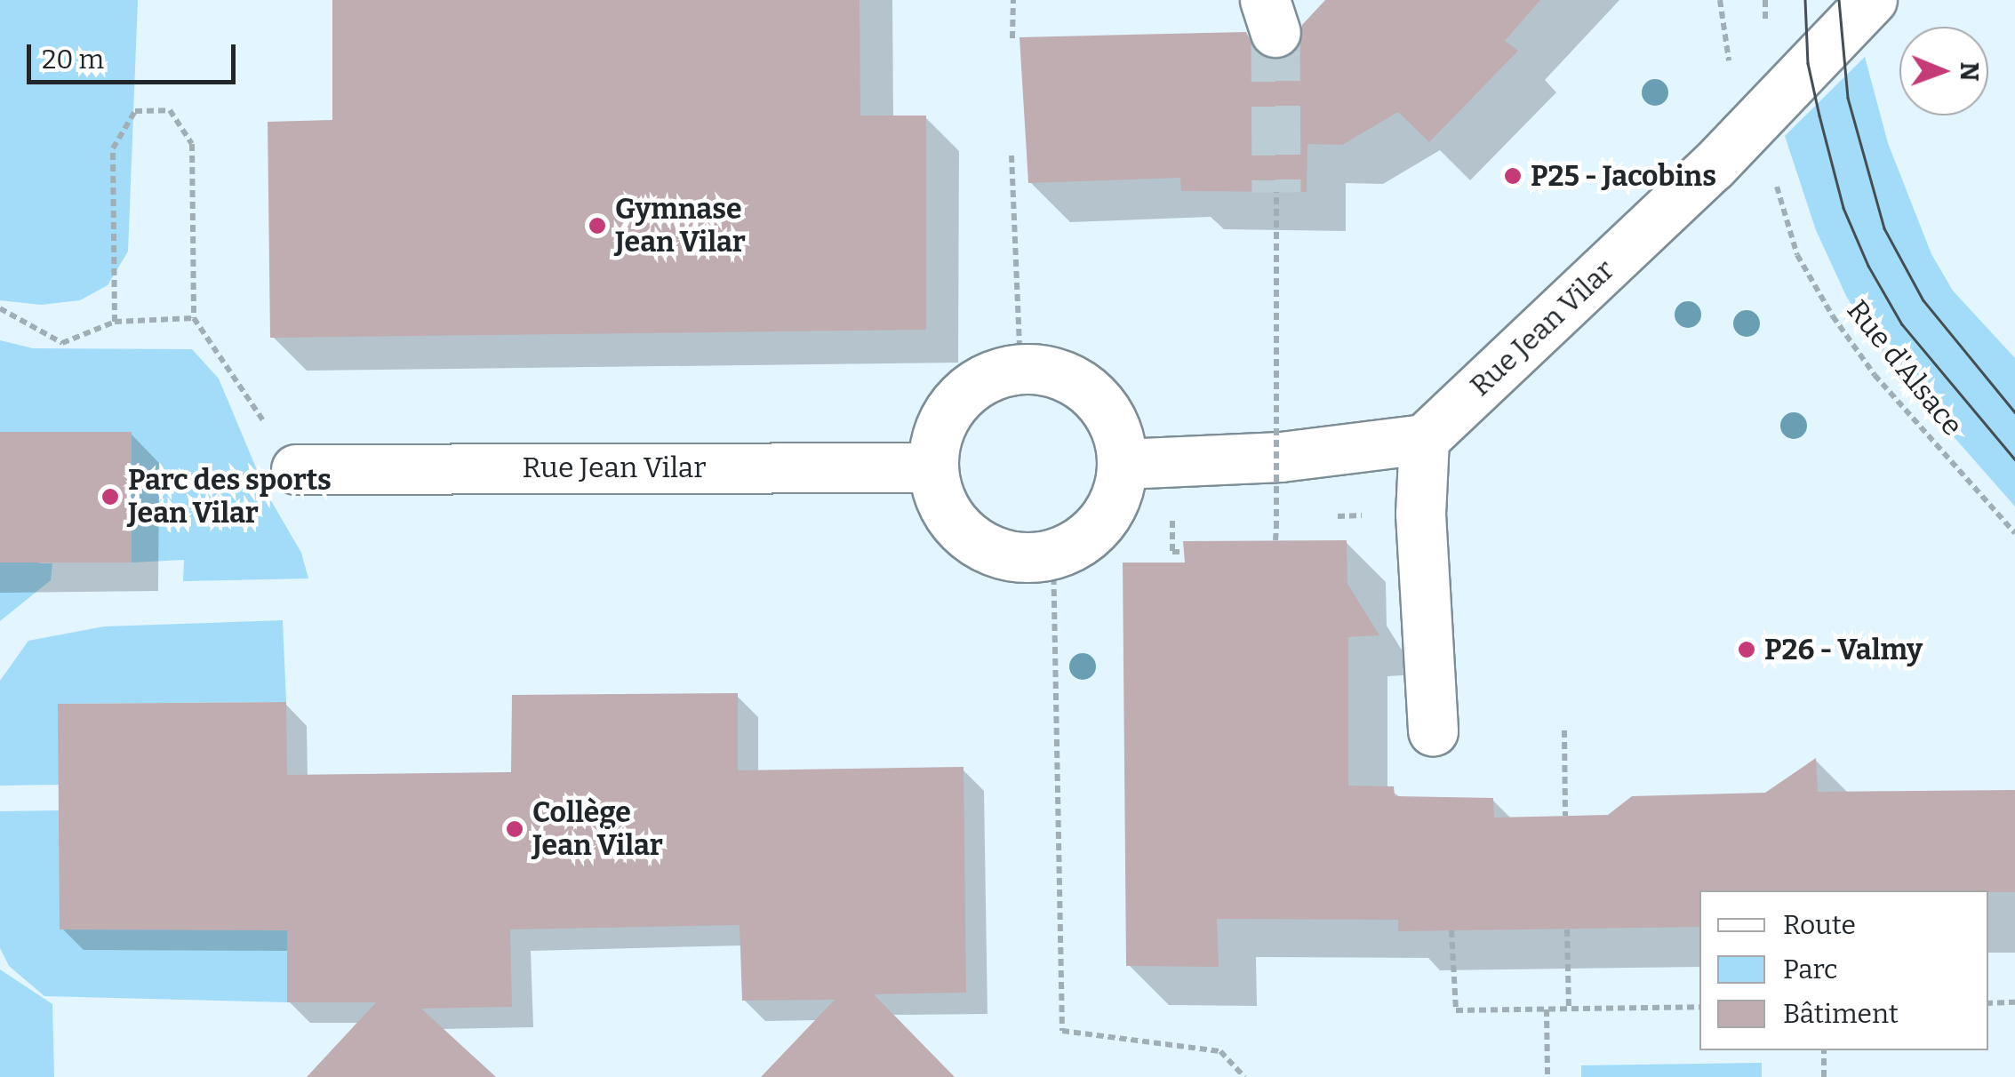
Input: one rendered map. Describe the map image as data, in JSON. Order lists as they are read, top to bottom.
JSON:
{
  "streets": {
    "street": ["Rue Jean Vilar"],
    "path": ["Rue d'Alsace"]
  },
  "crossings": [
    ["Rue Jean Vilar", "Rue d'Alsace"]
  ],
  "places": [
    "P25 - Jacobins",
    "Gymnase Jean Vilar",
    "Parc des sports Jean Vilar",
    "P26 - Valmy",
    "Collège Jean Vilar"
  ],
  "legend": ["Route", "Parc", "Bâtiment"],
  "scale_bar": "20 m",
  "north": "right"
}
